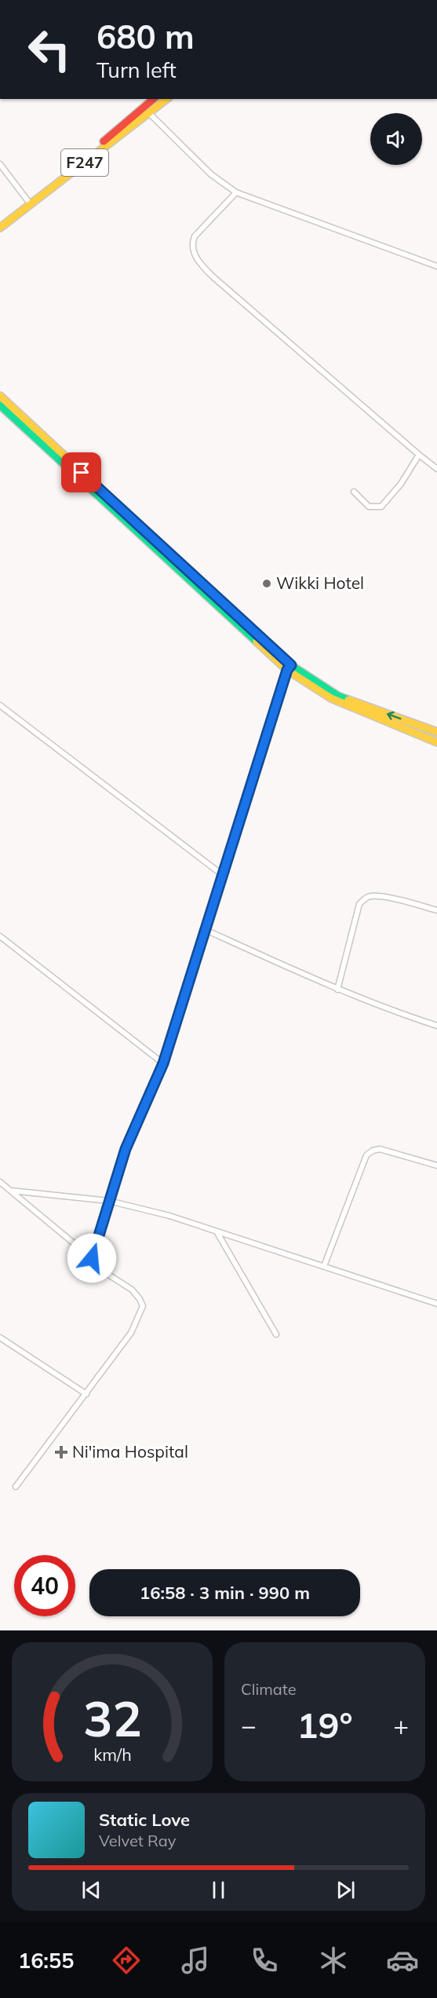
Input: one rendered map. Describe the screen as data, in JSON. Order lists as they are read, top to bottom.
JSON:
{
  "streets": {
    "street": ["F247"]
  },
  "places": {
    "other": ["Wikki Hotel"],
    "health": ["Ni'ima Hospital"]
  },
  "page": {
    "turn": ["680 m", "Turn left"],
    "limit": "40",
    "trip": "16:58 · 3 min · 990 m",
    "tile": "Climate",
    "heat": ["−", "19°", "+"],
    "song": ["Static Love", "Velvet Ray"],
    "tabs": "16:55",
    "gauge": ["32", "km/h"]
  }
}
